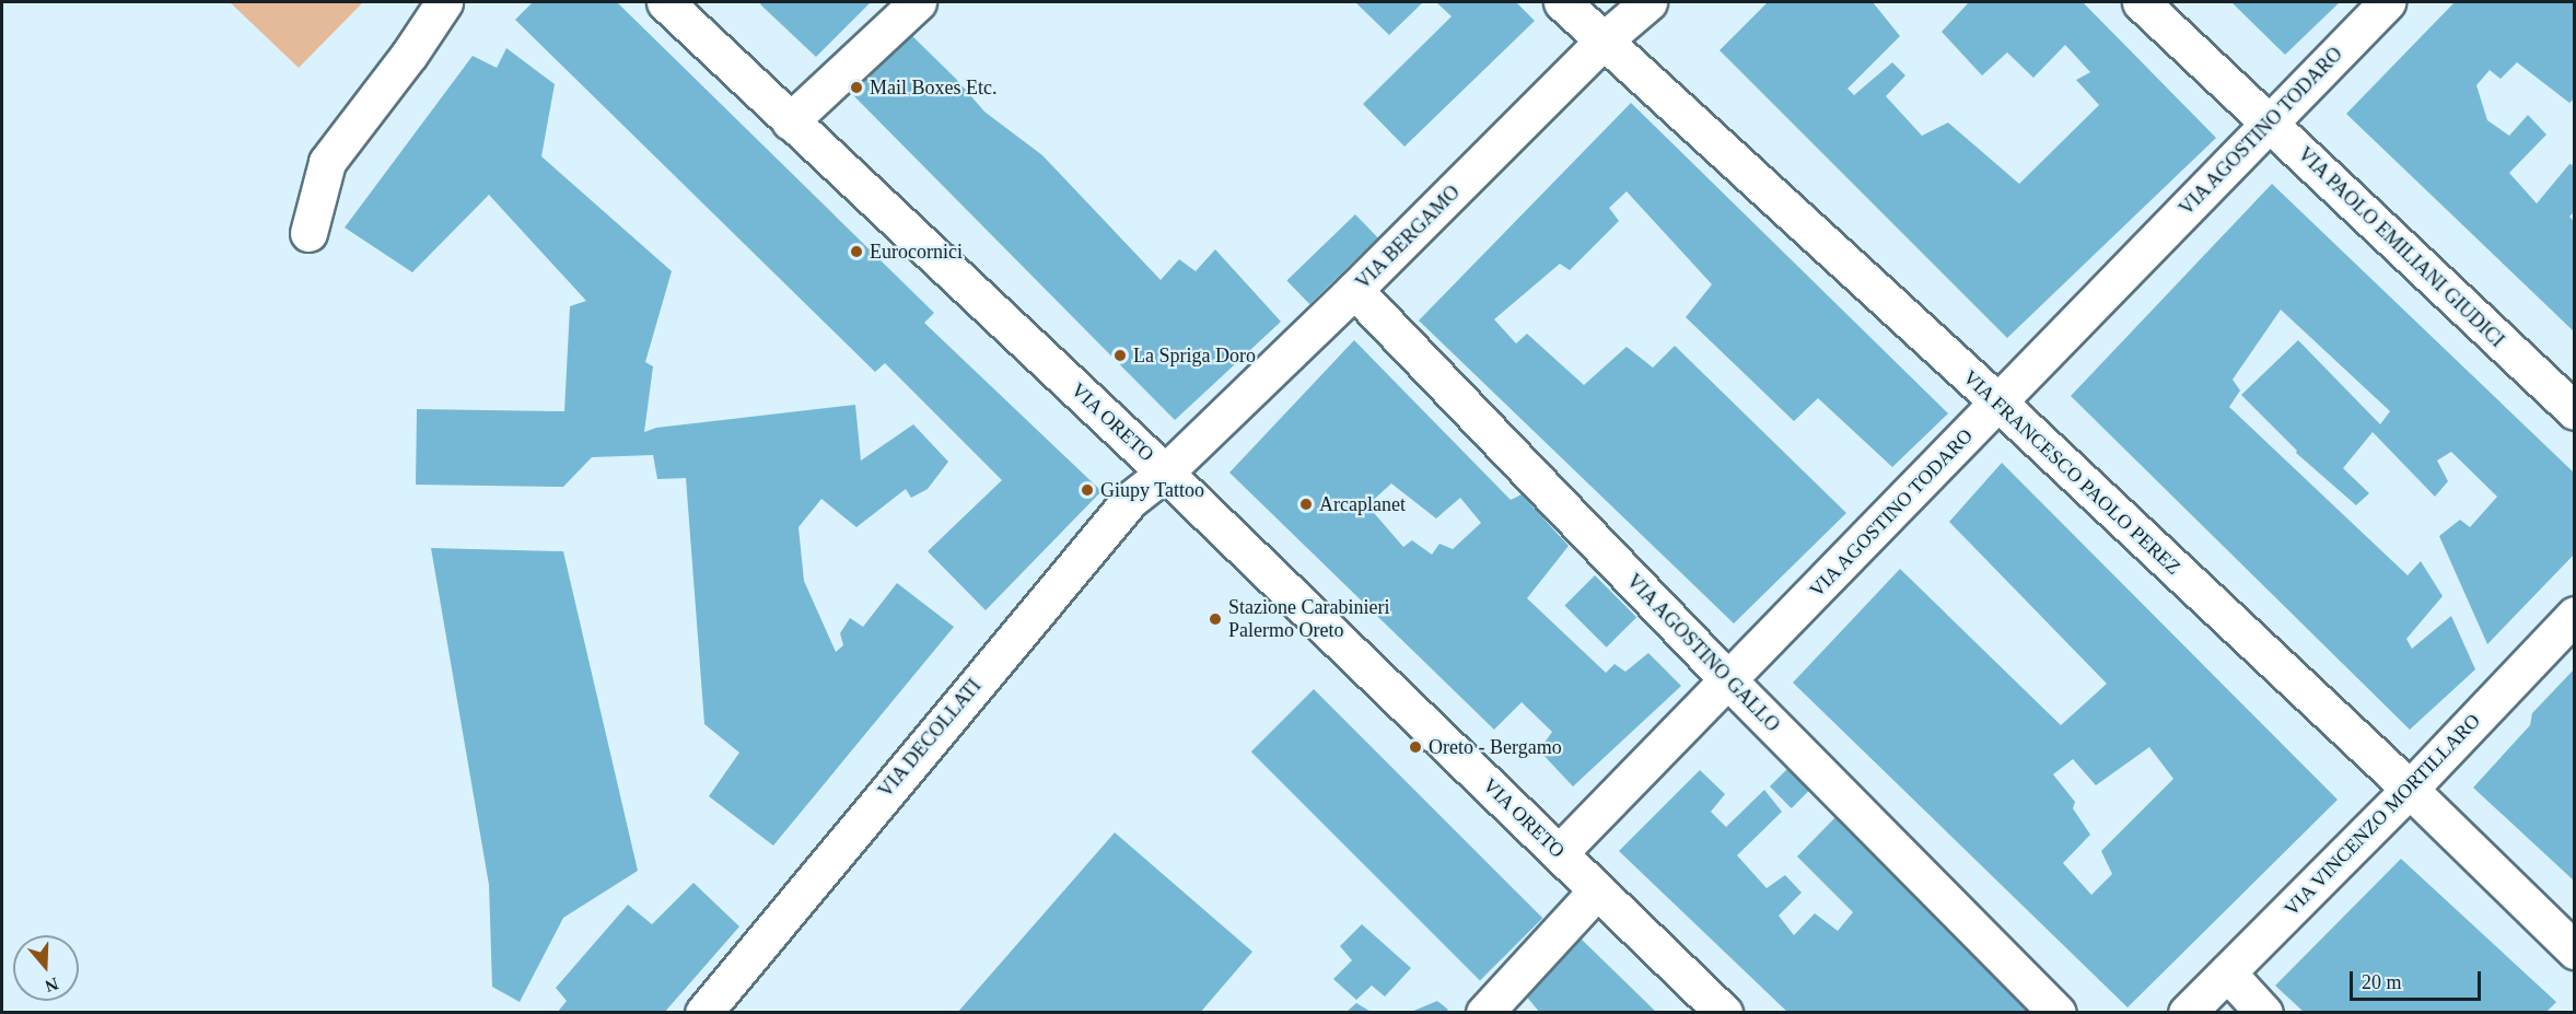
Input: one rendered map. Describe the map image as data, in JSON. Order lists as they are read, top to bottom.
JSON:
{
  "streets": {
    "street": [
      "VIA AGOSTINO TODARO",
      "VIA BERGAMO",
      "VIA PAOLO EMILIANI GIUDICI",
      "VIA ORETO",
      "VIA FRANCESCO PAOLO PEREZ",
      "VIA AGOSTINO GALLO",
      "VIA DECOLLATI",
      "VIA VINCENZO MORTILLARO"
    ]
  },
  "crossings": [
    ["VIA AGOSTINO TODARO", "VIA PAOLO EMILIANI GIUDICI"],
    ["VIA AGOSTINO TODARO", "VIA ORETO"],
    ["VIA AGOSTINO TODARO", "VIA FRANCESCO PAOLO PEREZ"],
    ["VIA AGOSTINO TODARO", "VIA AGOSTINO GALLO"],
    ["VIA BERGAMO", "VIA ORETO"],
    ["VIA BERGAMO", "VIA FRANCESCO PAOLO PEREZ"],
    ["VIA BERGAMO", "VIA AGOSTINO GALLO"],
    ["VIA BERGAMO", "VIA DECOLLATI"],
    ["VIA ORETO", "VIA DECOLLATI"],
    ["VIA FRANCESCO PAOLO PEREZ", "VIA VINCENZO MORTILLARO"]
  ],
  "places": [
    "Mail Boxes Etc.",
    "Eurocornici",
    "La Spriga Doro",
    "Giupy Tattoo",
    "Arcaplanet",
    "Stazione Carabinieri Palermo Oreto",
    "Oreto - Bergamo"
  ],
  "scale_bar": "20 m",
  "north": "bottom"
}
